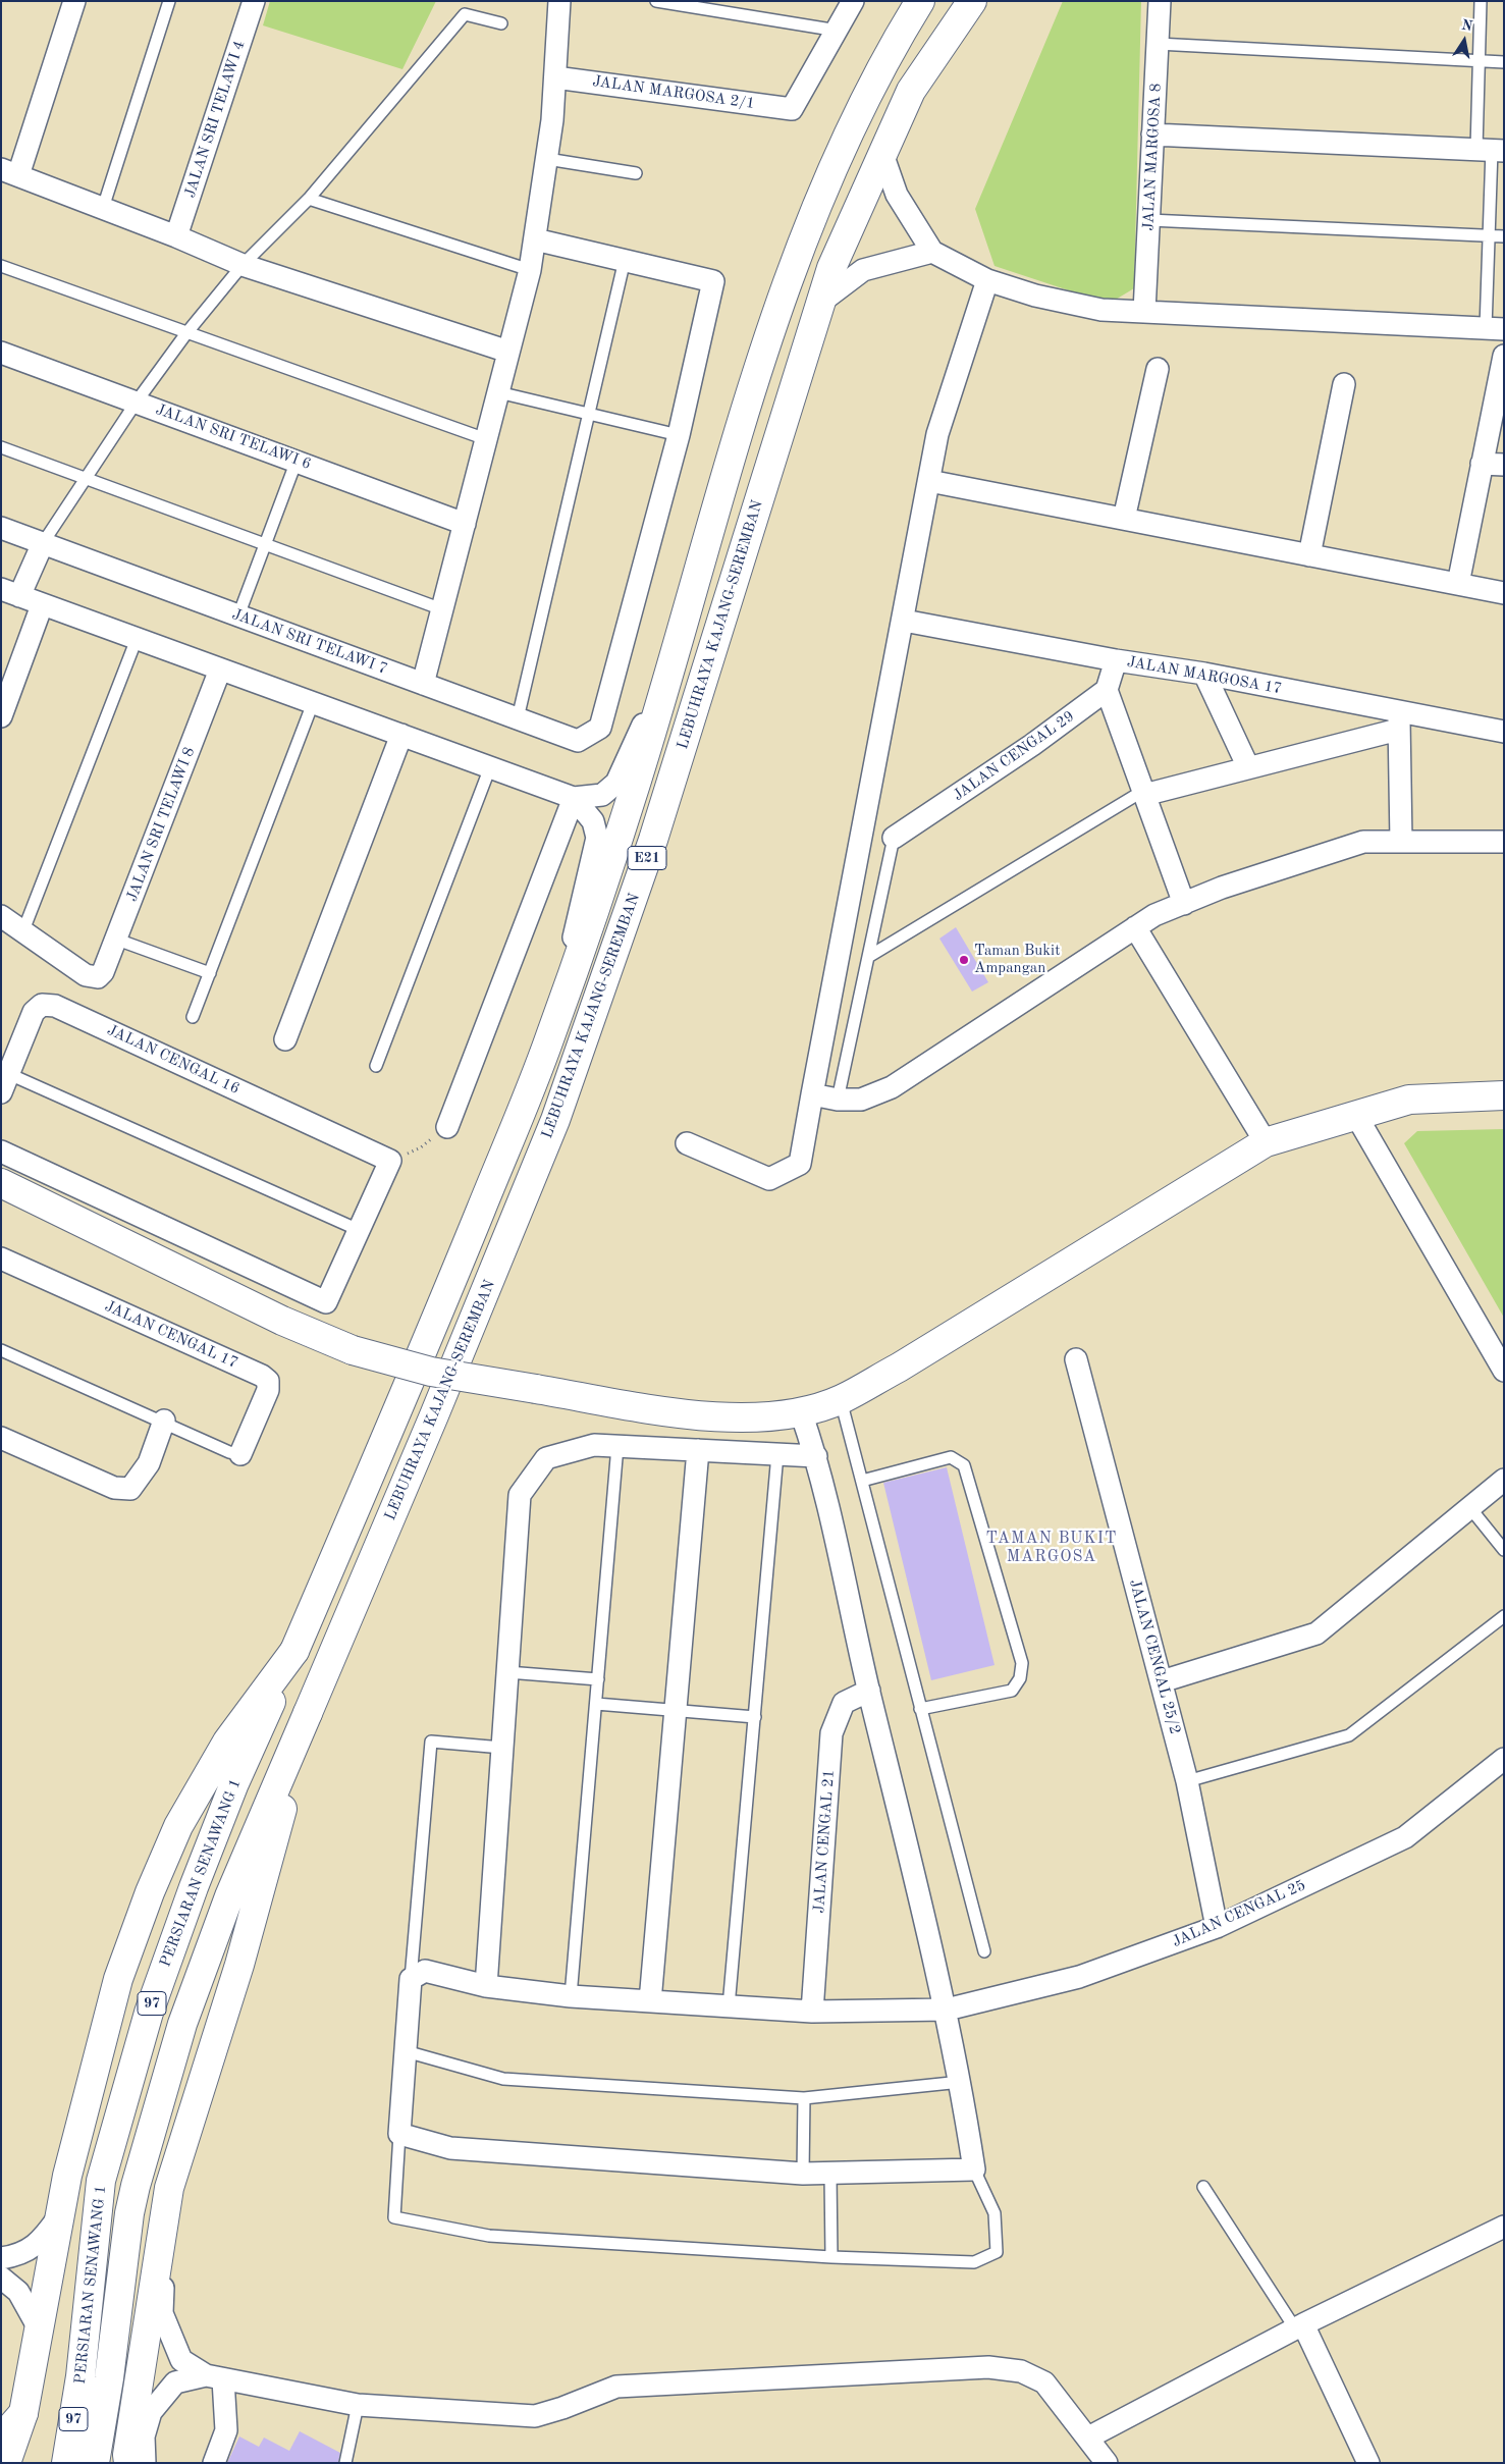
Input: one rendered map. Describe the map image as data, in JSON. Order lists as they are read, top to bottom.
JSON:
{
  "streets": {
    "main road": [
      "LEBUHRAYA KAJANG-SEREMBAN",
      "E21",
      "PERSIARAN SENAWANG 1",
      "97"
    ],
    "street": [
      "JALAN MARGOSA 2/1",
      "JALAN SRI TELAWI 4",
      "JALAN MARGOSA 8",
      "JALAN SRI TELAWI 6",
      "JALAN SRI TELAWI 7",
      "JALAN MARGOSA 17",
      "JALAN CENGAL 29",
      "JALAN SRI TELAWI 8",
      "JALAN CENGAL 16",
      "JALAN CENGAL 17",
      "JALAN CENGAL 25/2",
      "JALAN CENGAL 21",
      "JALAN CENGAL 25"
    ]
  },
  "crossings": [
    ["LEBUHRAYA KAJANG-SEREMBAN", "PERSIARAN SENAWANG 1"],
    ["JALAN CENGAL 25/2", "JALAN CENGAL 25"],
    ["JALAN CENGAL 21", "JALAN CENGAL 25"]
  ],
  "districts": ["TAMAN BUKIT MARGOSA"],
  "places": ["Taman Bukit Ampangan"],
  "north": "top"
}
